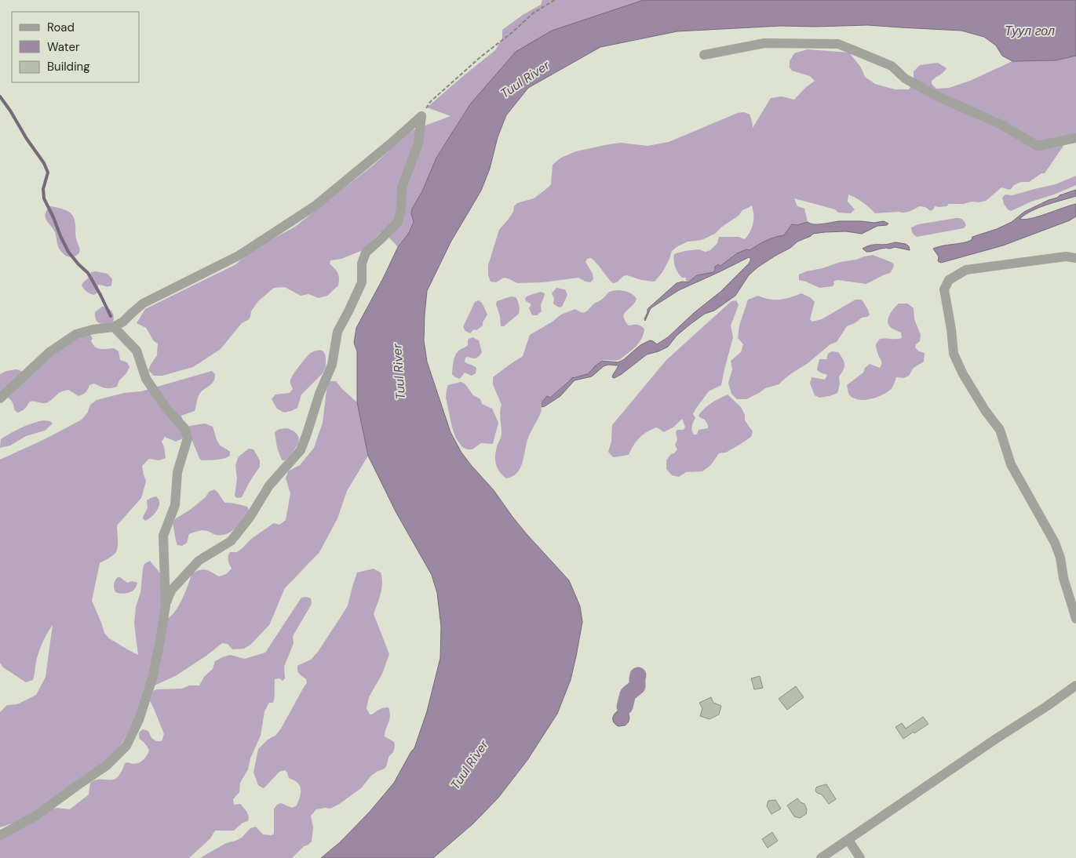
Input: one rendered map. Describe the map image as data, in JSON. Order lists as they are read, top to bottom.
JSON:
{
  "water": ["Туул гол", "Tuul River"],
  "legend": ["Road", "Water", "Building"]
}
